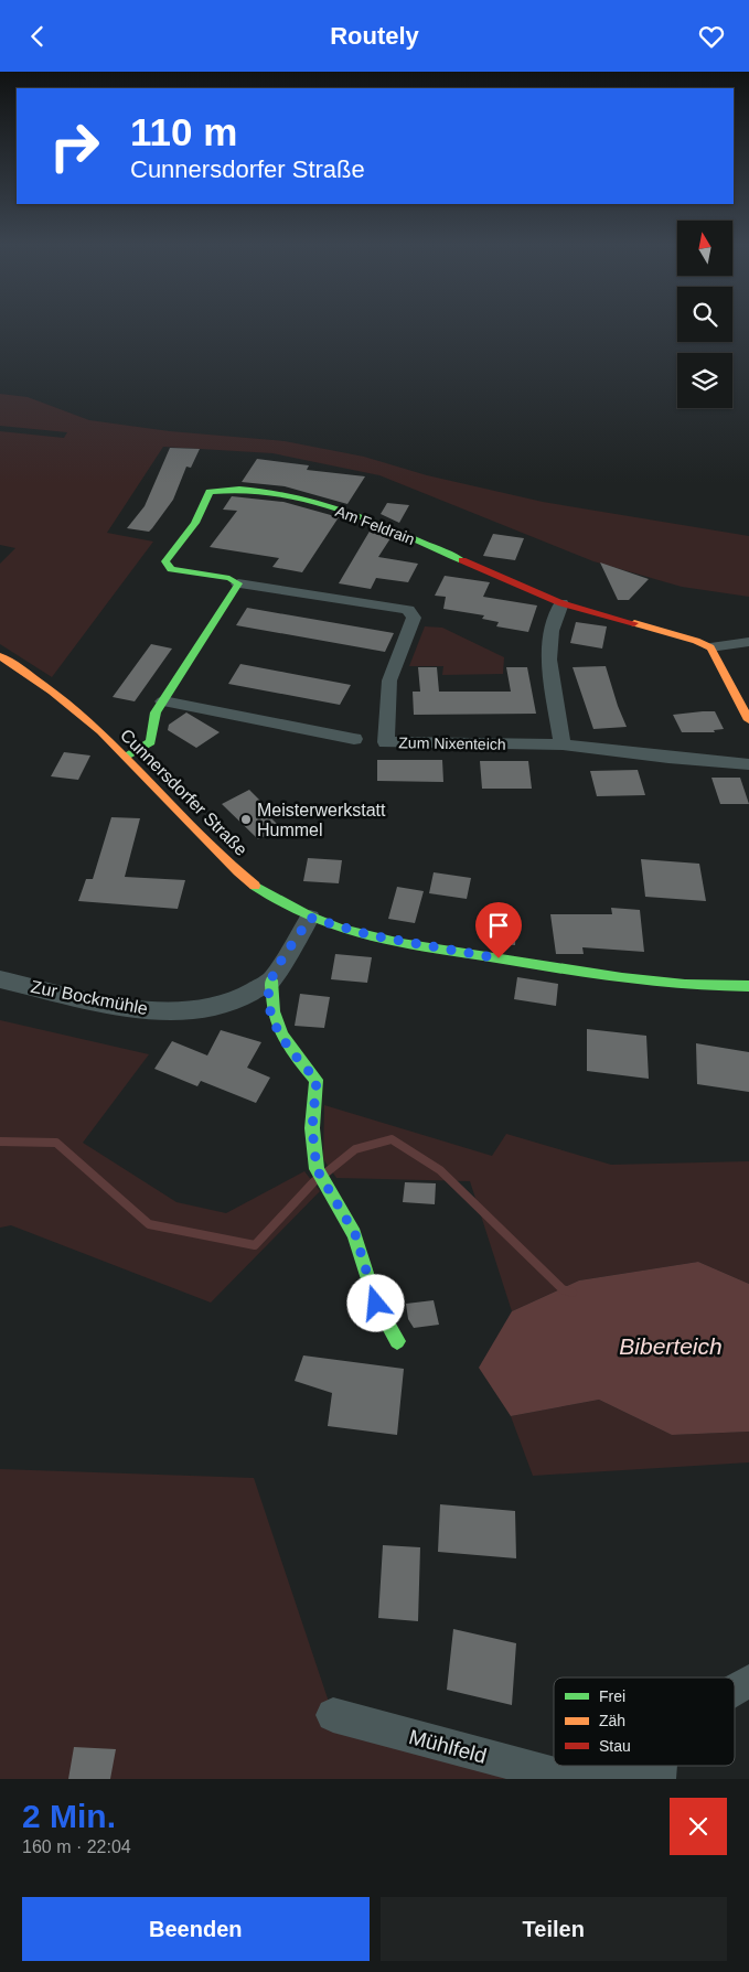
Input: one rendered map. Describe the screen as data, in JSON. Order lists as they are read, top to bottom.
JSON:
{
  "streets": {
    "street": [
      "Am Feldrain",
      "Zum Nixenteich",
      "Cunnersdorfer Straße",
      "Zur Bockmühle",
      "Mühlfeld"
    ]
  },
  "crossings": [
    ["Am Feldrain", "Zum Nixenteich"],
    ["Cunnersdorfer Straße", "Zur Bockmühle"]
  ],
  "water": ["Biberteich"],
  "places": ["Meisterwerkstatt Hummel"],
  "legend": ["Frei", "Zäh", "Stau"],
  "north": "top",
  "page": {
    "header": "Routely",
    "turn": ["110 m", "Cunnersdorfer Straße"],
    "heading": ["2 Min.", "160 m · 22:04"],
    "buttons": ["Beenden", "Teilen"]
  }
}
